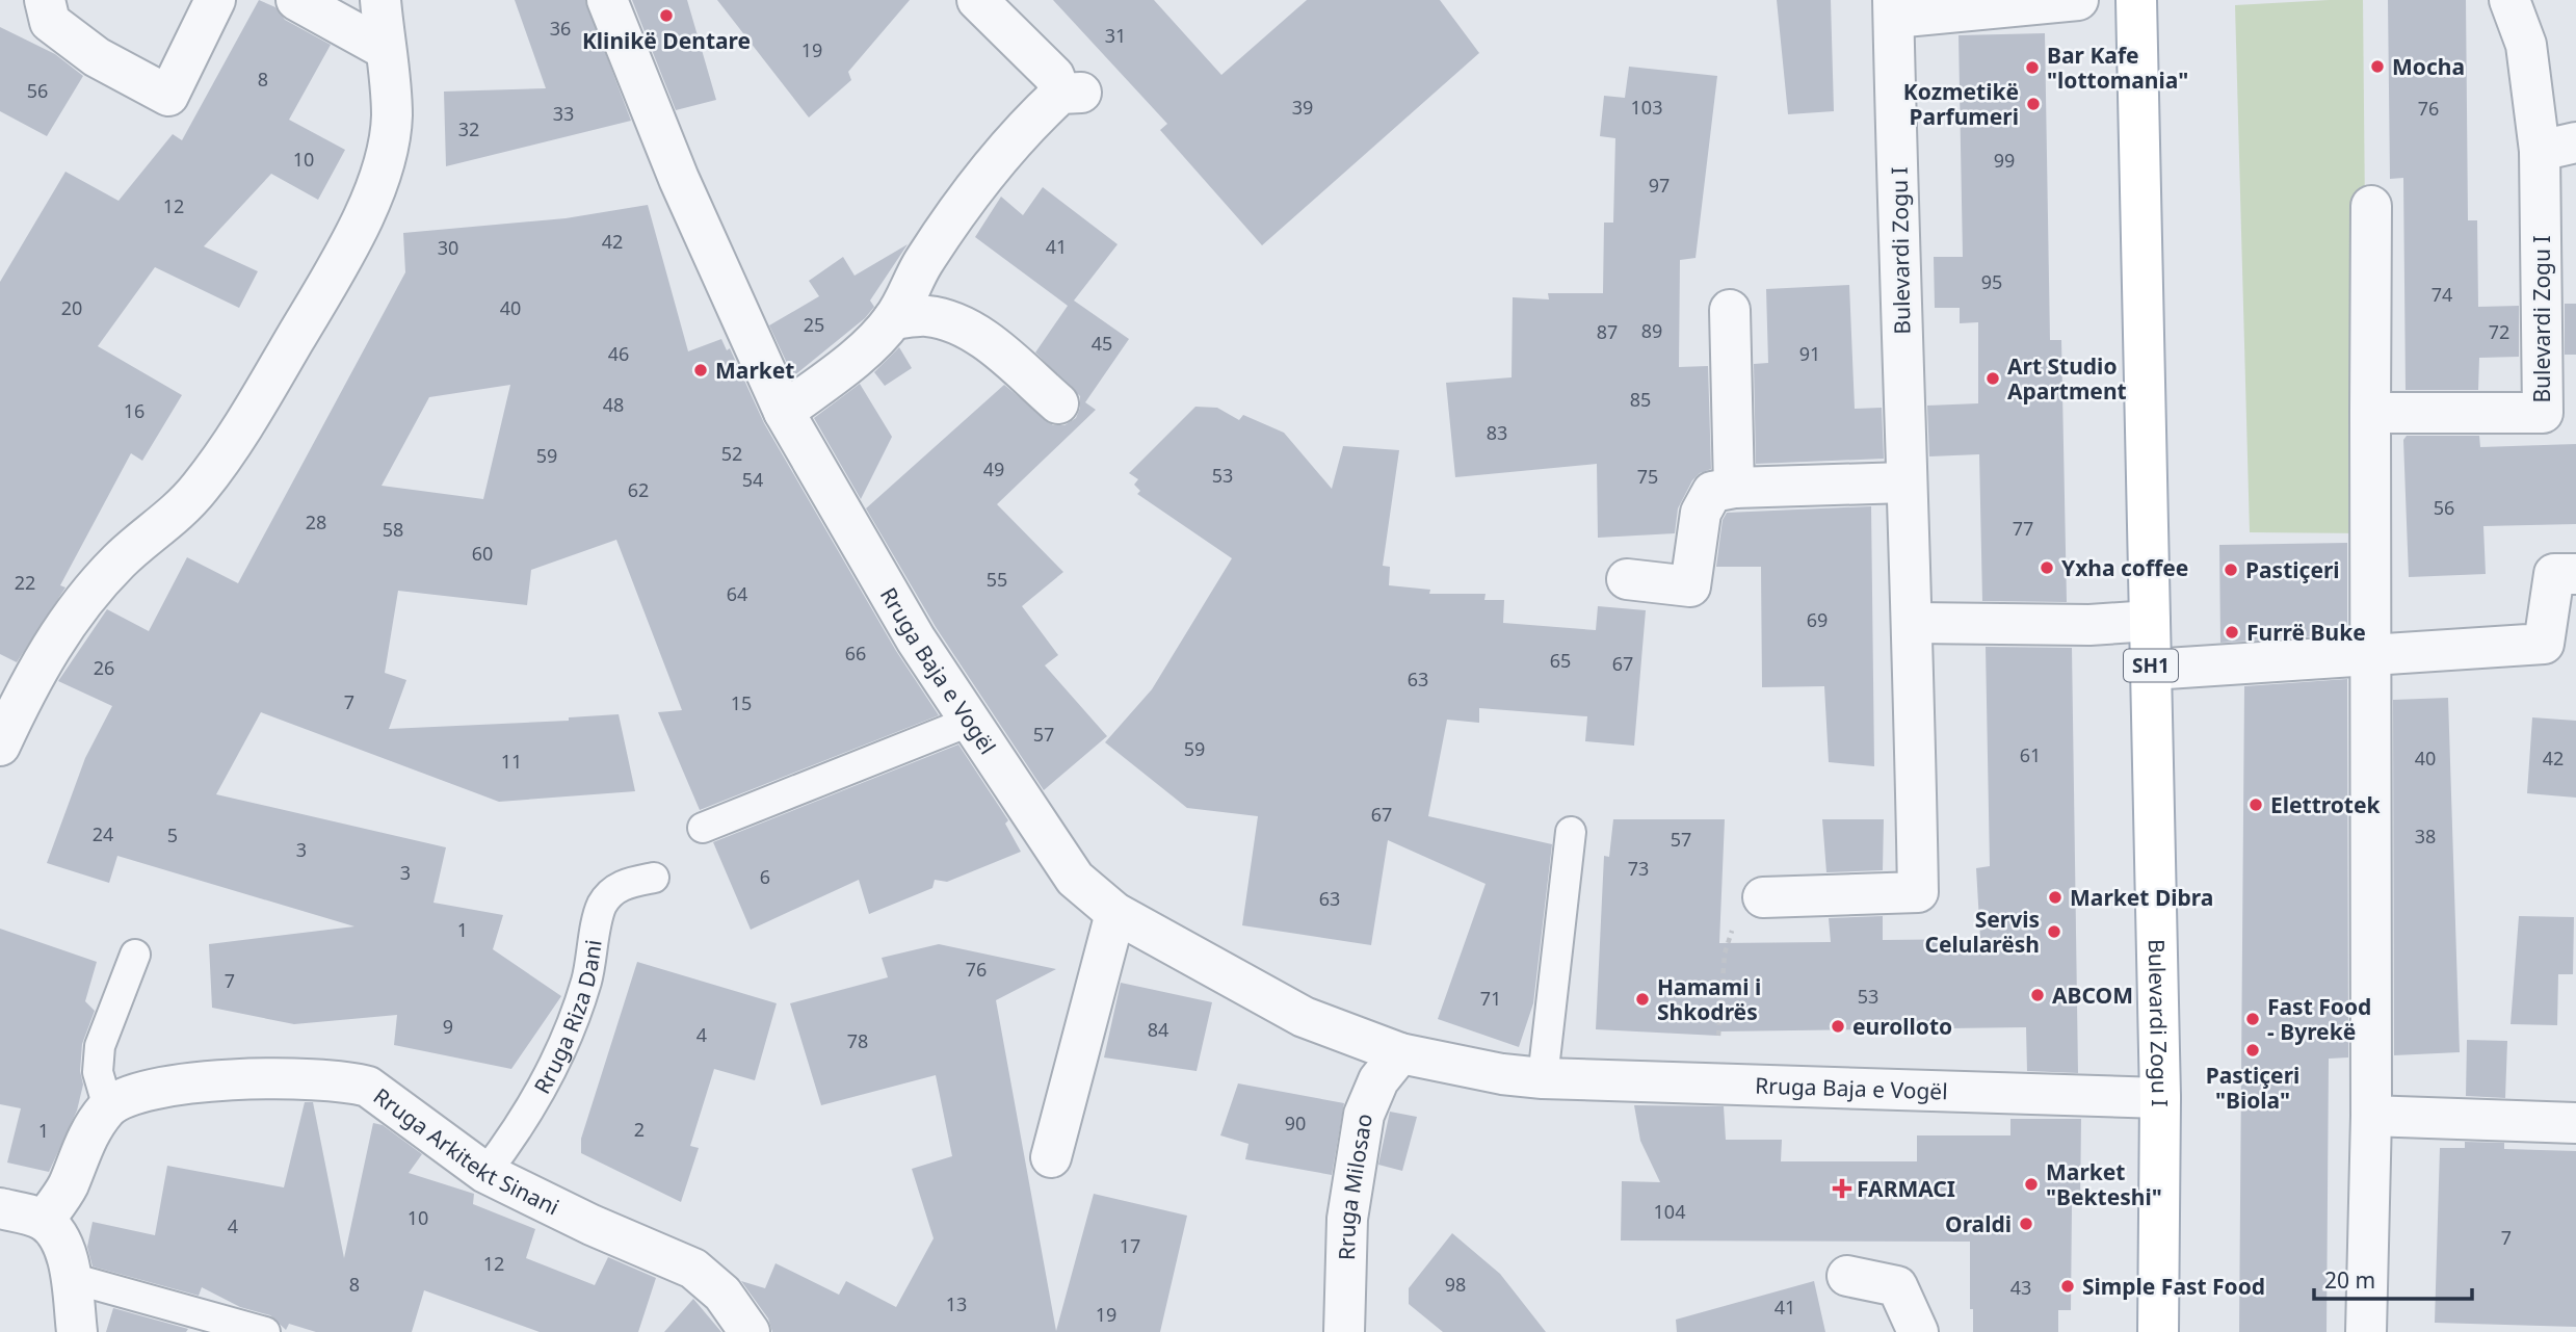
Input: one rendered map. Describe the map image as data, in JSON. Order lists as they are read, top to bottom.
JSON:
{
  "streets": {
    "main road": ["Bulevardi Zogu I", "SH1"],
    "street": ["Rruga Baja e Vogël", "Rruga Arkitekt Sinani", "Rruga Milosao"],
    "lane": ["Rruga Riza Dani"]
  },
  "crossings": [
    ["Bulevardi Zogu I", "Rruga Baja e Vogël"],
    ["Rruga Baja e Vogël", "Rruga Milosao"],
    ["Rruga Riza Dani", "Rruga Arkitekt Sinani"]
  ],
  "places": {
    "other": [
      "Klinikë Dentare",
      "Mocha",
      "Bar Kafe \"lottomania\"",
      "Kozmetikë Parfumeri",
      "Market",
      "Art Studio Apartment",
      "Yxha coffee",
      "Pastiçeri",
      "Furrë Buke",
      "Elettrotek",
      "Market Dibra",
      "Servis Celularësh",
      "ABCOM",
      "Hamami i Shkodrës",
      "Fast Food - Byrekë",
      "eurolloto",
      "Pastiçeri \"Biola\"",
      "Market \"Bekteshi\"",
      "Oraldi",
      "Simple Fast Food"
    ],
    "health": ["FARMACI"]
  },
  "house_numbers": [
    "36",
    "31",
    "19",
    "8",
    "56",
    "39",
    "103",
    "76",
    "33",
    "32",
    "10",
    "99",
    "97",
    "12",
    "42",
    "41",
    "30",
    "95",
    "74",
    "20",
    "40",
    "25",
    "89",
    "87",
    "72",
    "45",
    "46",
    "91",
    "85",
    "48",
    "16",
    "83",
    "52",
    "59",
    "49",
    "53",
    "75",
    "54",
    "62",
    "56",
    "28",
    "77",
    "58",
    "60",
    "55",
    "22",
    "64",
    "69",
    "66",
    "65",
    "67",
    "26",
    "63",
    "7",
    "15",
    "57",
    "59",
    "61",
    "40",
    "42",
    "11",
    "67",
    "24",
    "5",
    "38",
    "57",
    "3",
    "73",
    "3",
    "6",
    "63",
    "1",
    "76",
    "7",
    "53",
    "71",
    "9",
    "84",
    "4",
    "78",
    "90",
    "2",
    "1",
    "104",
    "10",
    "4",
    "7",
    "17",
    "12",
    "8",
    "98",
    "43",
    "13",
    "41",
    "19"
  ],
  "scale_bar": "20 m"
}
